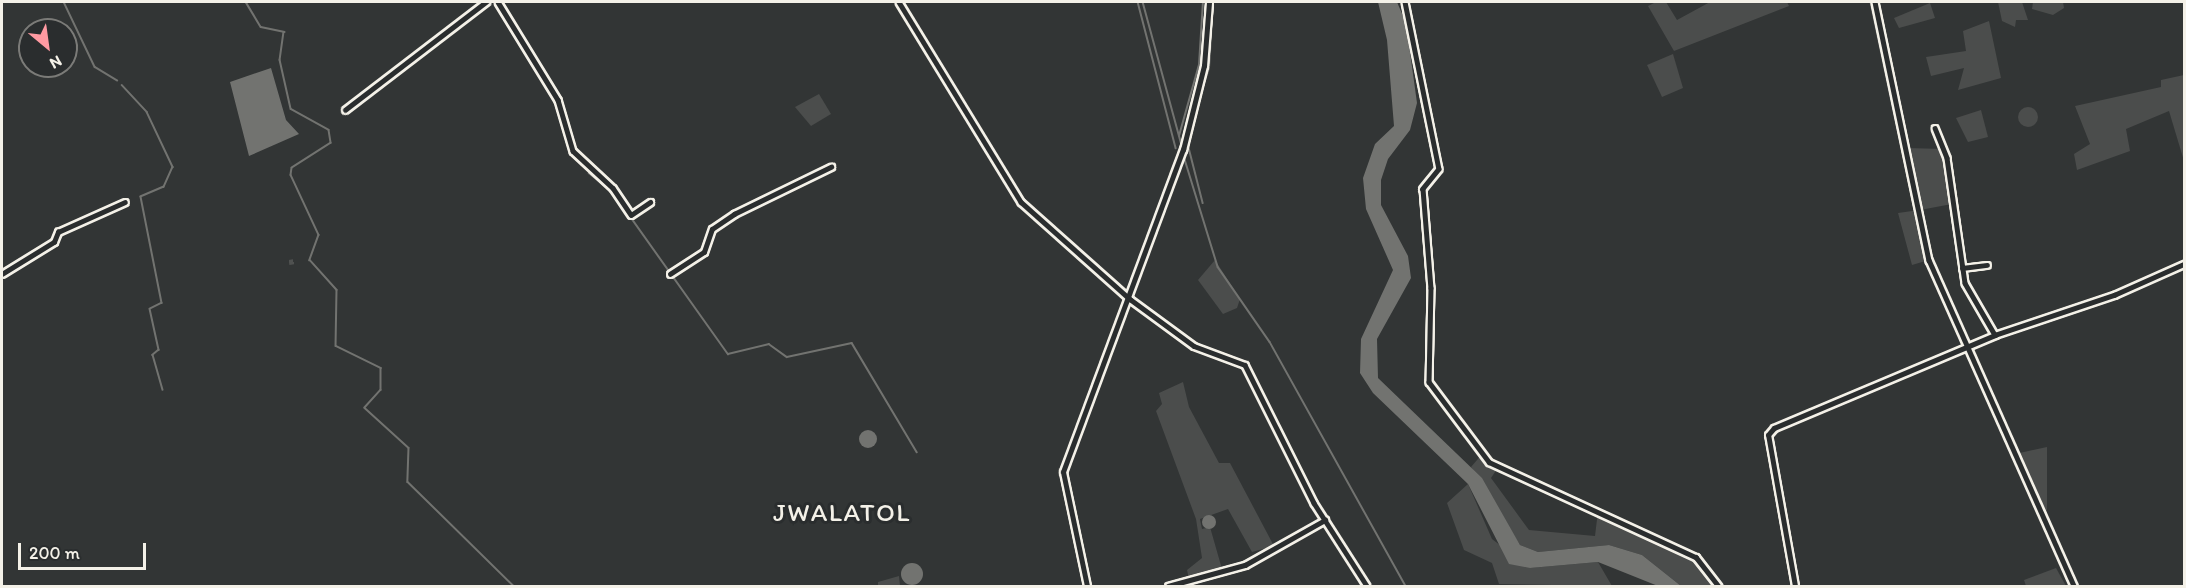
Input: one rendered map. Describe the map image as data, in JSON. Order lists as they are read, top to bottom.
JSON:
{
  "districts": ["JWALATOL"],
  "scale_bar": "200 m",
  "north": "bottom right"
}
